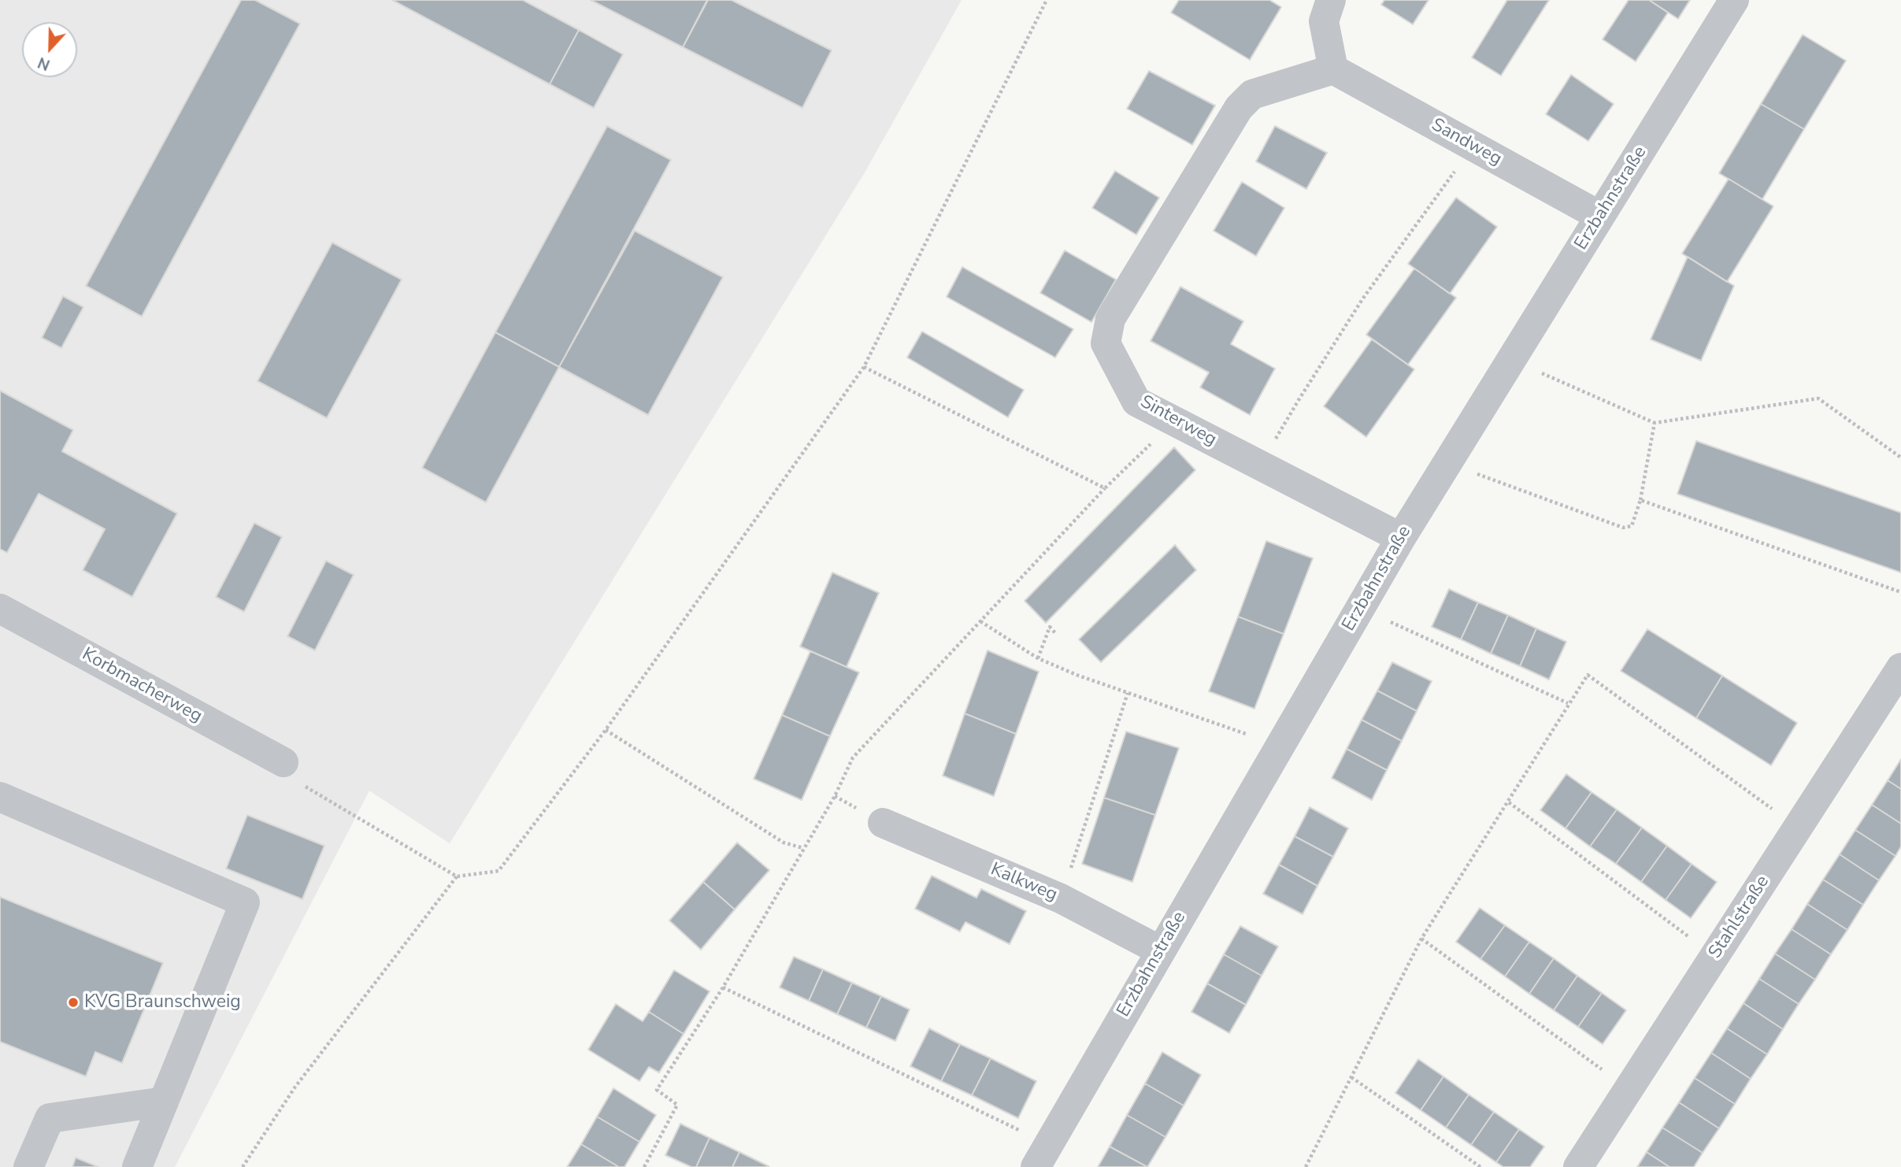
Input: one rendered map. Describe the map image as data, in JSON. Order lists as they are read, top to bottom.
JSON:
{
  "streets": {
    "street": [
      "Sandweg",
      "Erzbahnstraße",
      "Sinterweg",
      "Korbmacherweg",
      "Kalkweg",
      "Stahlstraße"
    ]
  },
  "crossings": [
    ["Sandweg", "Erzbahnstraße"],
    ["Sandweg", "Sinterweg"],
    ["Erzbahnstraße", "Sinterweg"],
    ["Erzbahnstraße", "Kalkweg"]
  ],
  "places": ["KVG Braunschweig"],
  "north": "bottom"
}
